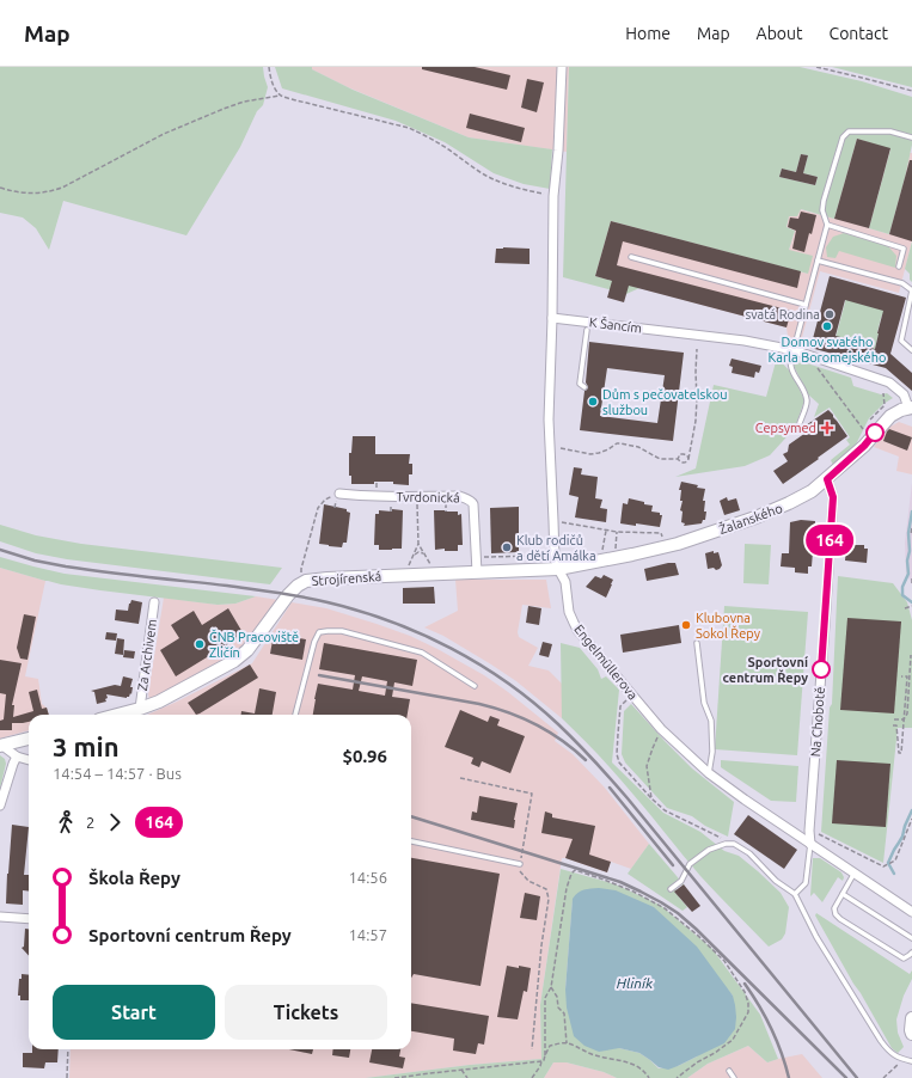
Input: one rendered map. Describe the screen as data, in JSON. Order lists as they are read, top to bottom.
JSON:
{
  "streets": {
    "street": [
      "K Šancím",
      "Tvrdonická",
      "Žalanského",
      "Strojírenská",
      "Za Archivem",
      "Engelmüllerova",
      "Na Chobotě"
    ]
  },
  "crossings": [
    ["K Šancím", "Žalanského"],
    ["K Šancím", "Engelmüllerova"],
    ["Tvrdonická", "Strojírenská"],
    ["Žalanského", "Strojírenská"],
    ["Žalanského", "Engelmüllerova"],
    ["Žalanského", "Na Chobotě"],
    ["Strojírenská", "Za Archivem"],
    ["Strojírenská", "Engelmüllerova"],
    ["Engelmüllerova", "Na Chobotě"]
  ],
  "water": ["Hliník"],
  "places": {
    "other": [
      "svatá Rodina",
      "Domov svatého Karla Boromejského",
      "Dům s pečovatelskou službou",
      "Klub rodičů a dětí Amálka",
      "Klubovna Sokol Řepy",
      "ČNB Pracoviště Zličín",
      "Sportovní centrum Řepy"
    ],
    "health": ["Cepsymed"]
  },
  "lines": ["bus line 164"],
  "page": {
    "header": "Map",
    "nav": [
      "Home",
      "Map",
      "About",
      "Contact"
    ],
    "on_map": "164",
    "heading": ["3 min", "14:54 – 14:57 · Bus", "$0.96"],
    "legs": ["2", "164"],
    "list": [
      {
        "name": "Škola Řepy",
        "value": "14:56"
      },
      {
        "name": "Sportovní centrum Řepy",
        "value": "14:57"
      }
    ],
    "buttons": ["Start", "Tickets"]
  }
}
